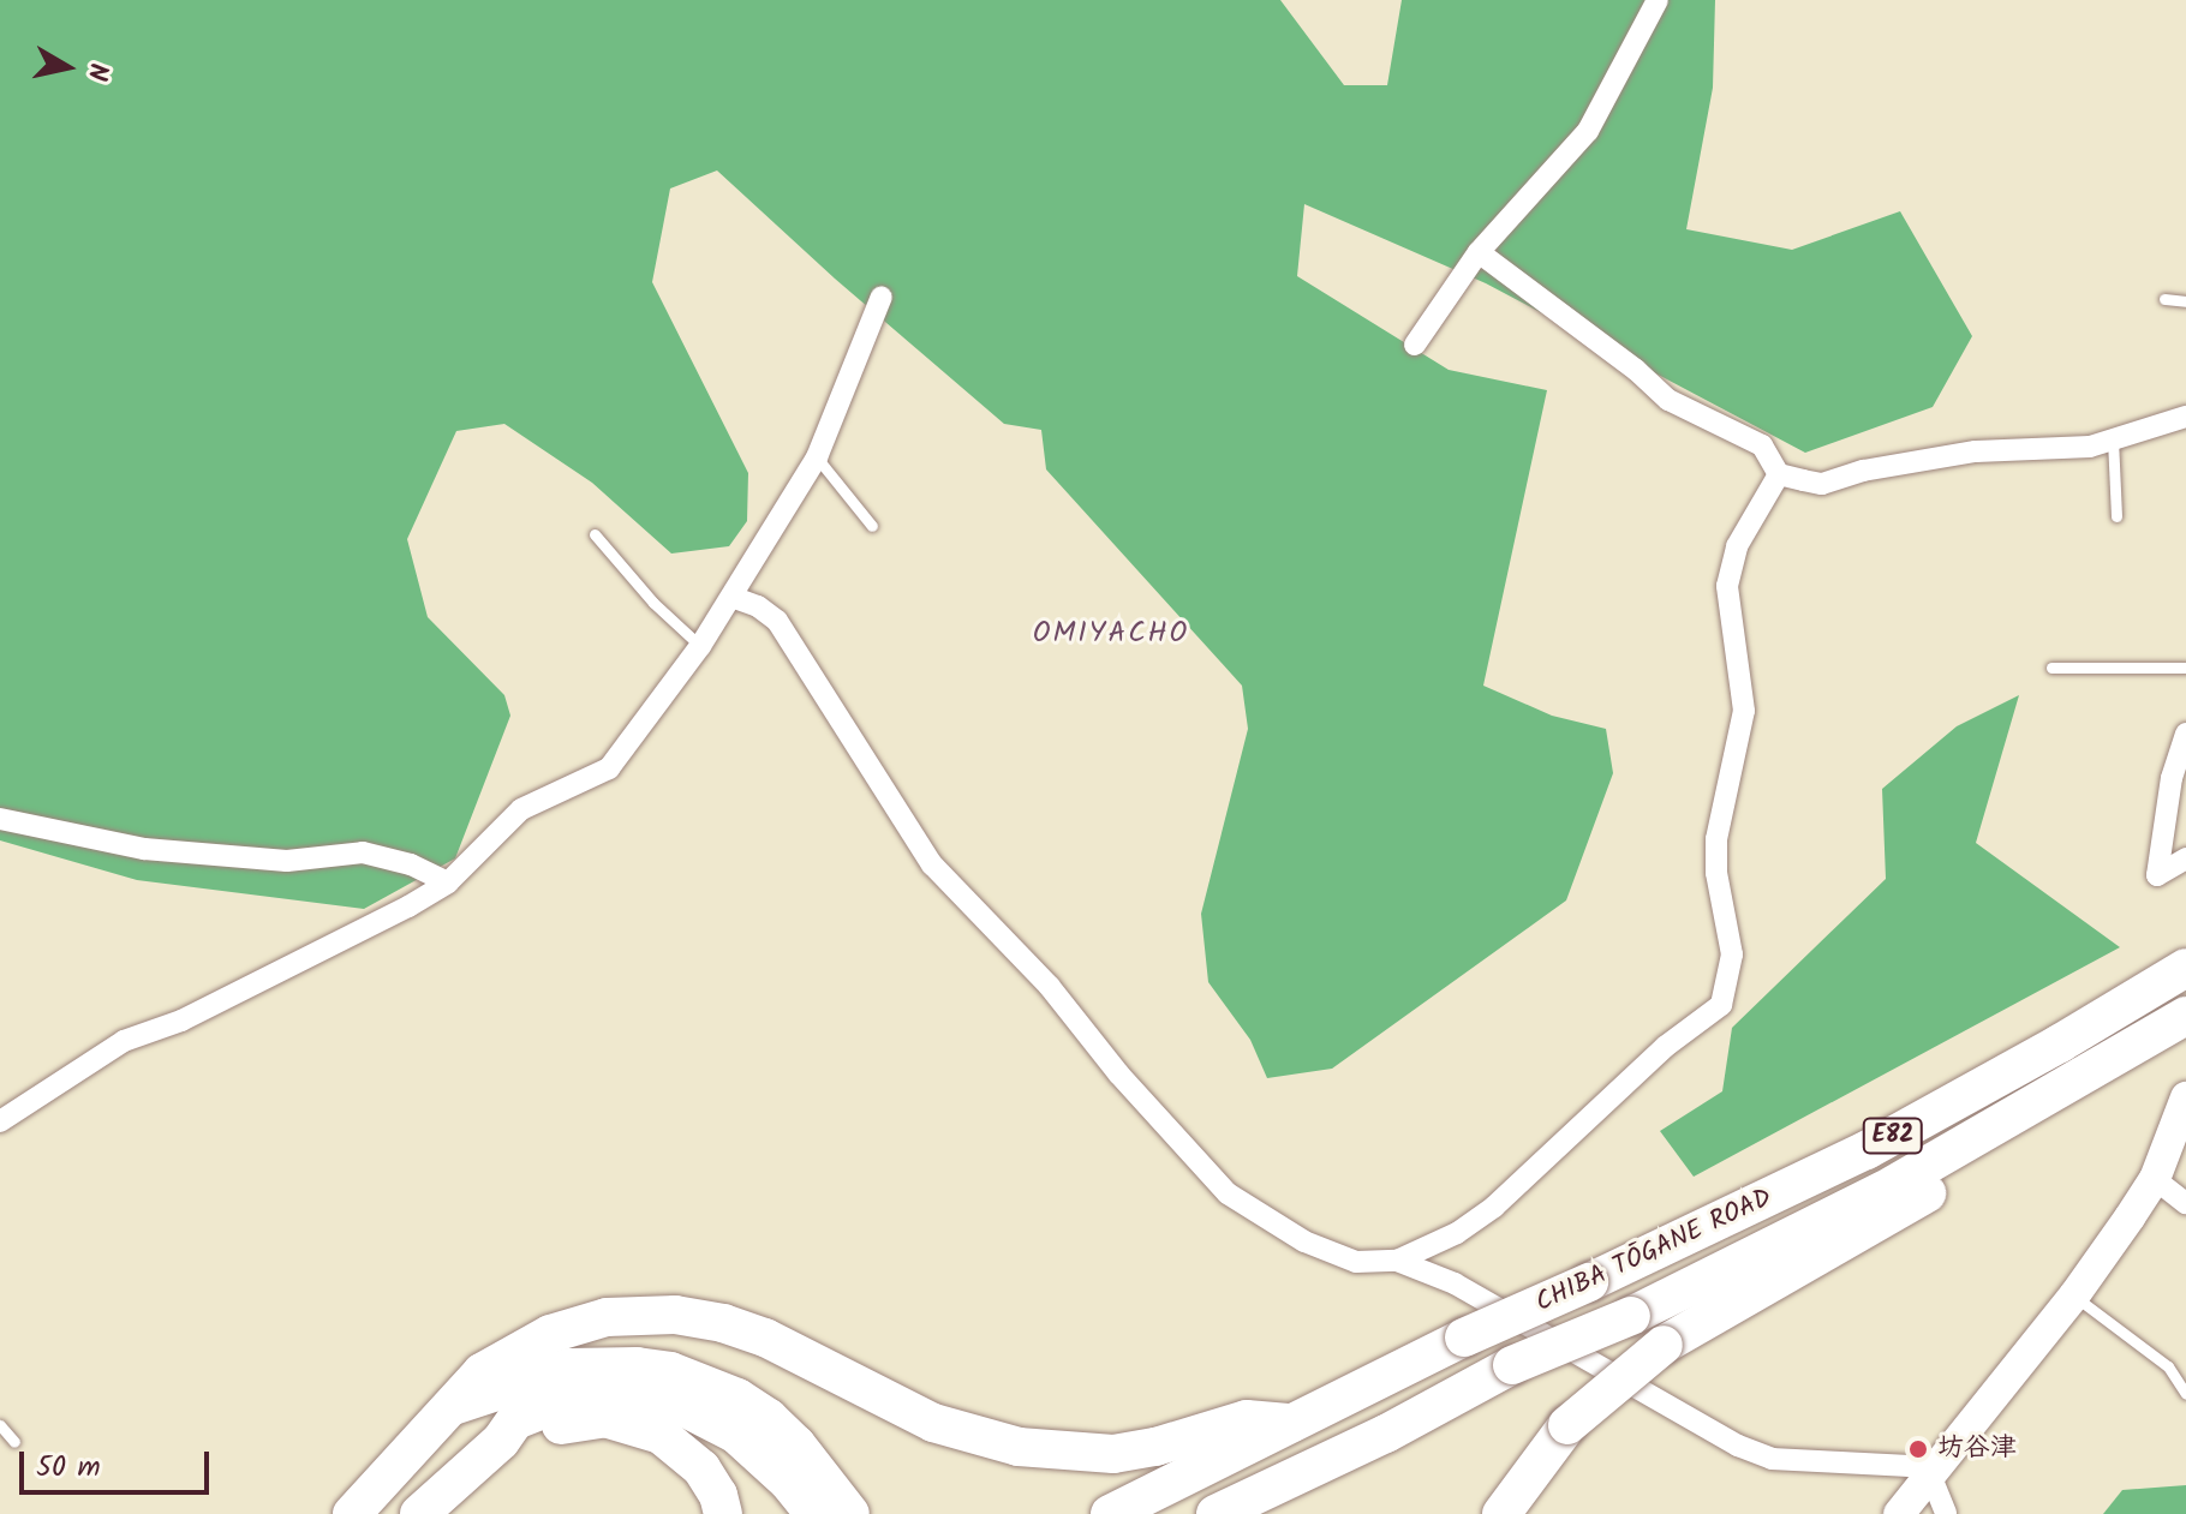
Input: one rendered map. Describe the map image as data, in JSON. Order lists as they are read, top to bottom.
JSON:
{
  "streets": {
    "highway": ["E82", "CHIBA TŌGANE ROAD"]
  },
  "districts": ["OMIYACHO"],
  "places": ["坊谷津"],
  "scale_bar": "50 m",
  "north": "right"
}
